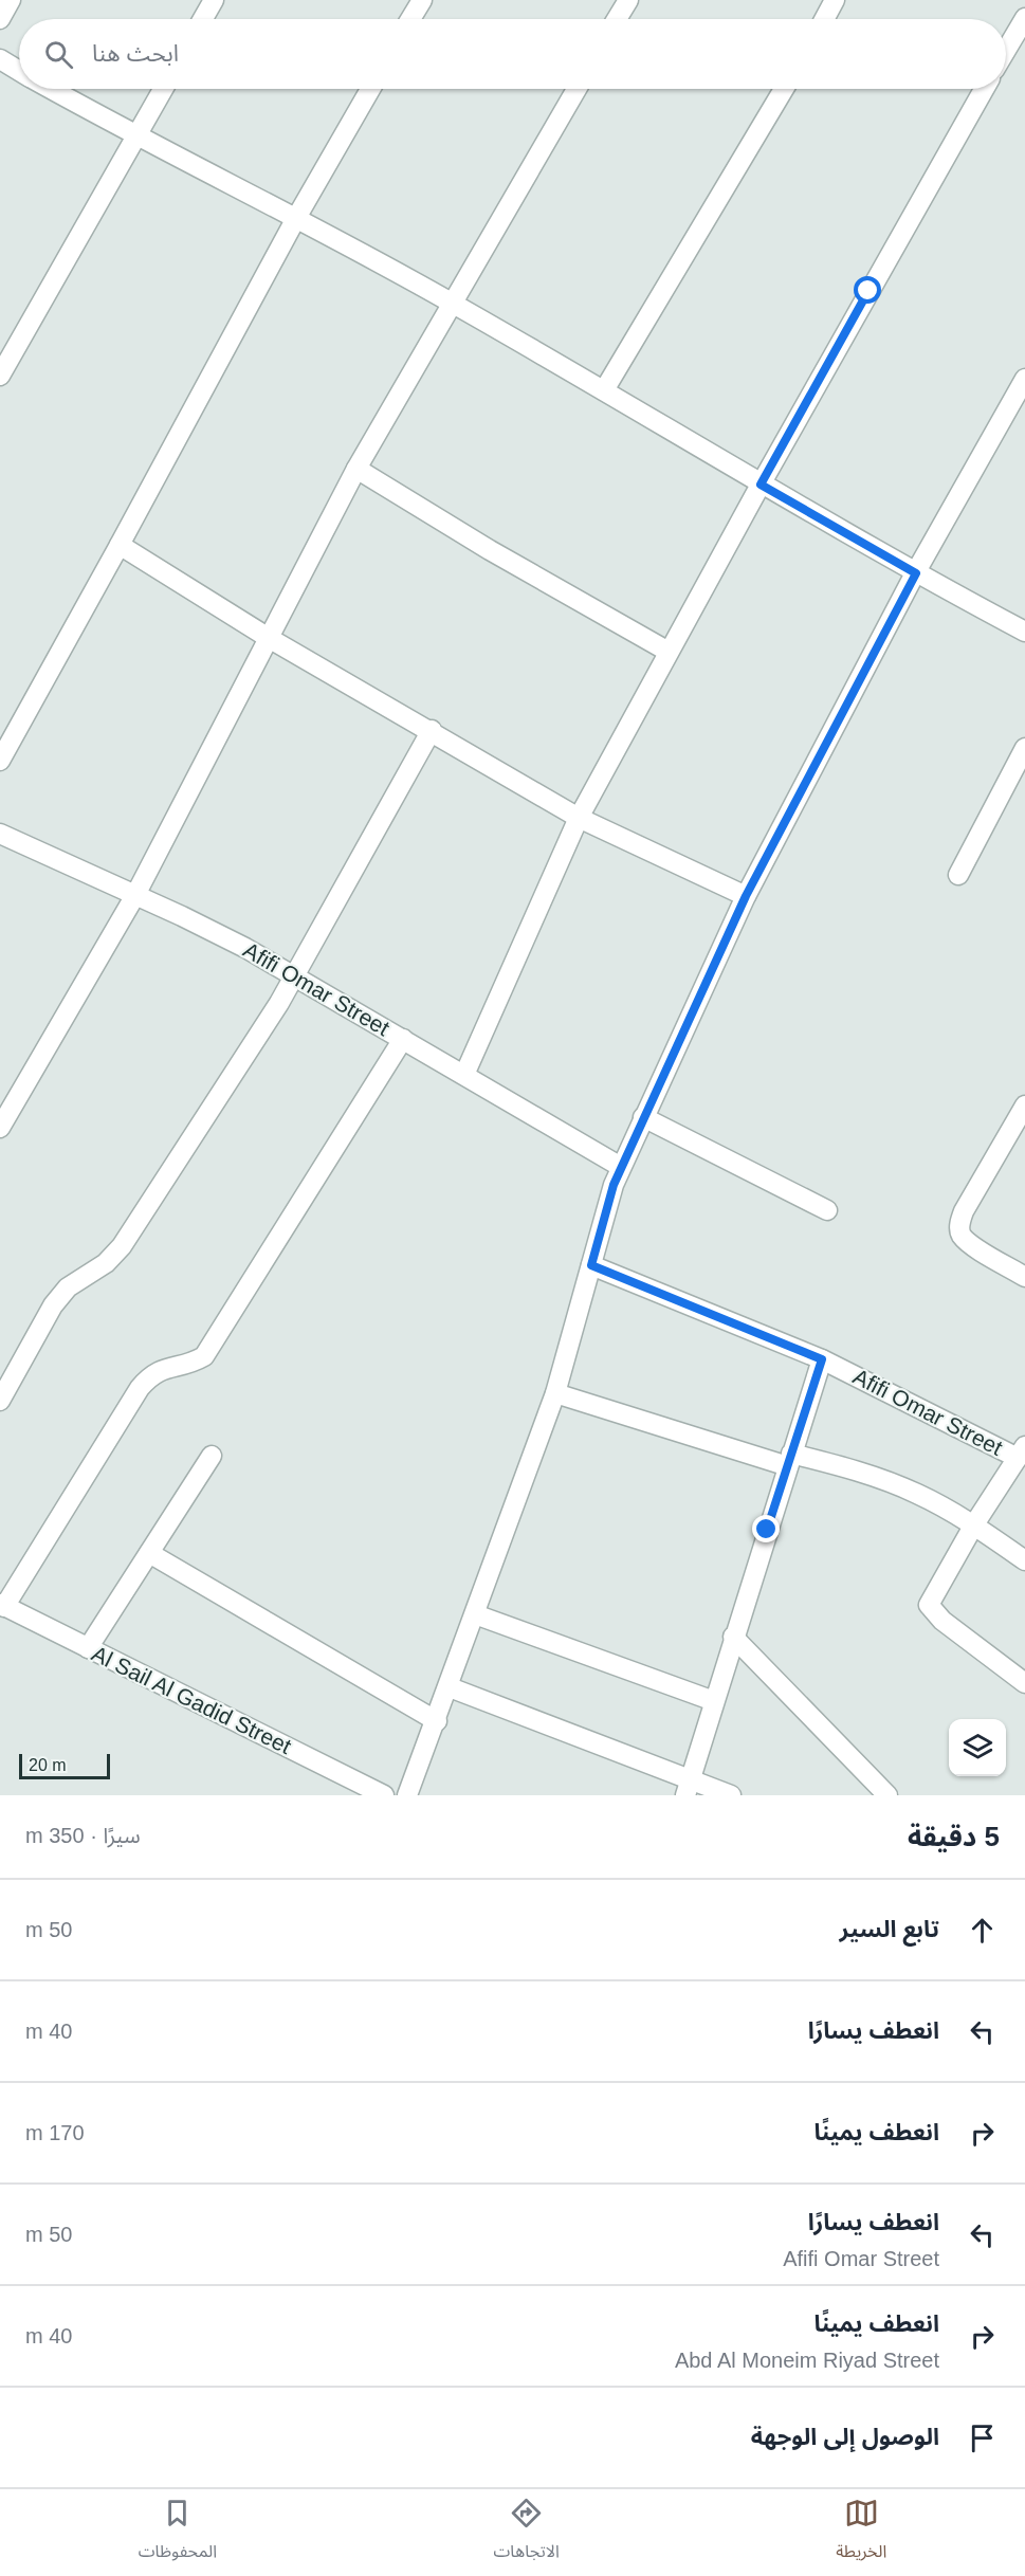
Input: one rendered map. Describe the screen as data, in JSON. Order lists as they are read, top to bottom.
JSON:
{
  "streets": {
    "street": ["Afifi Omar Street", "Al Sail Al Gadid Street"]
  },
  "scale_bar": "20 m",
  "page": {
    "search": "ابحث هنا",
    "scale": "20 m",
    "heading": ["5 دقيقة", "سيرًا · 350 m"],
    "list": [
      ["تابع السير", "50 m"],
      ["انعطف يسارًا", "40 m"],
      ["انعطف يمينًا", "170 m"],
      ["انعطف يسارًا", "Afifi Omar Street", "50 m"],
      ["انعطف يمينًا", "Abd Al Moneim Riyad Street", "40 m"],
      "الوصول إلى الوجهة"
    ],
    "nav": ["الخريطة", "الاتجاهات", "المحفوظات"]
  }
}
